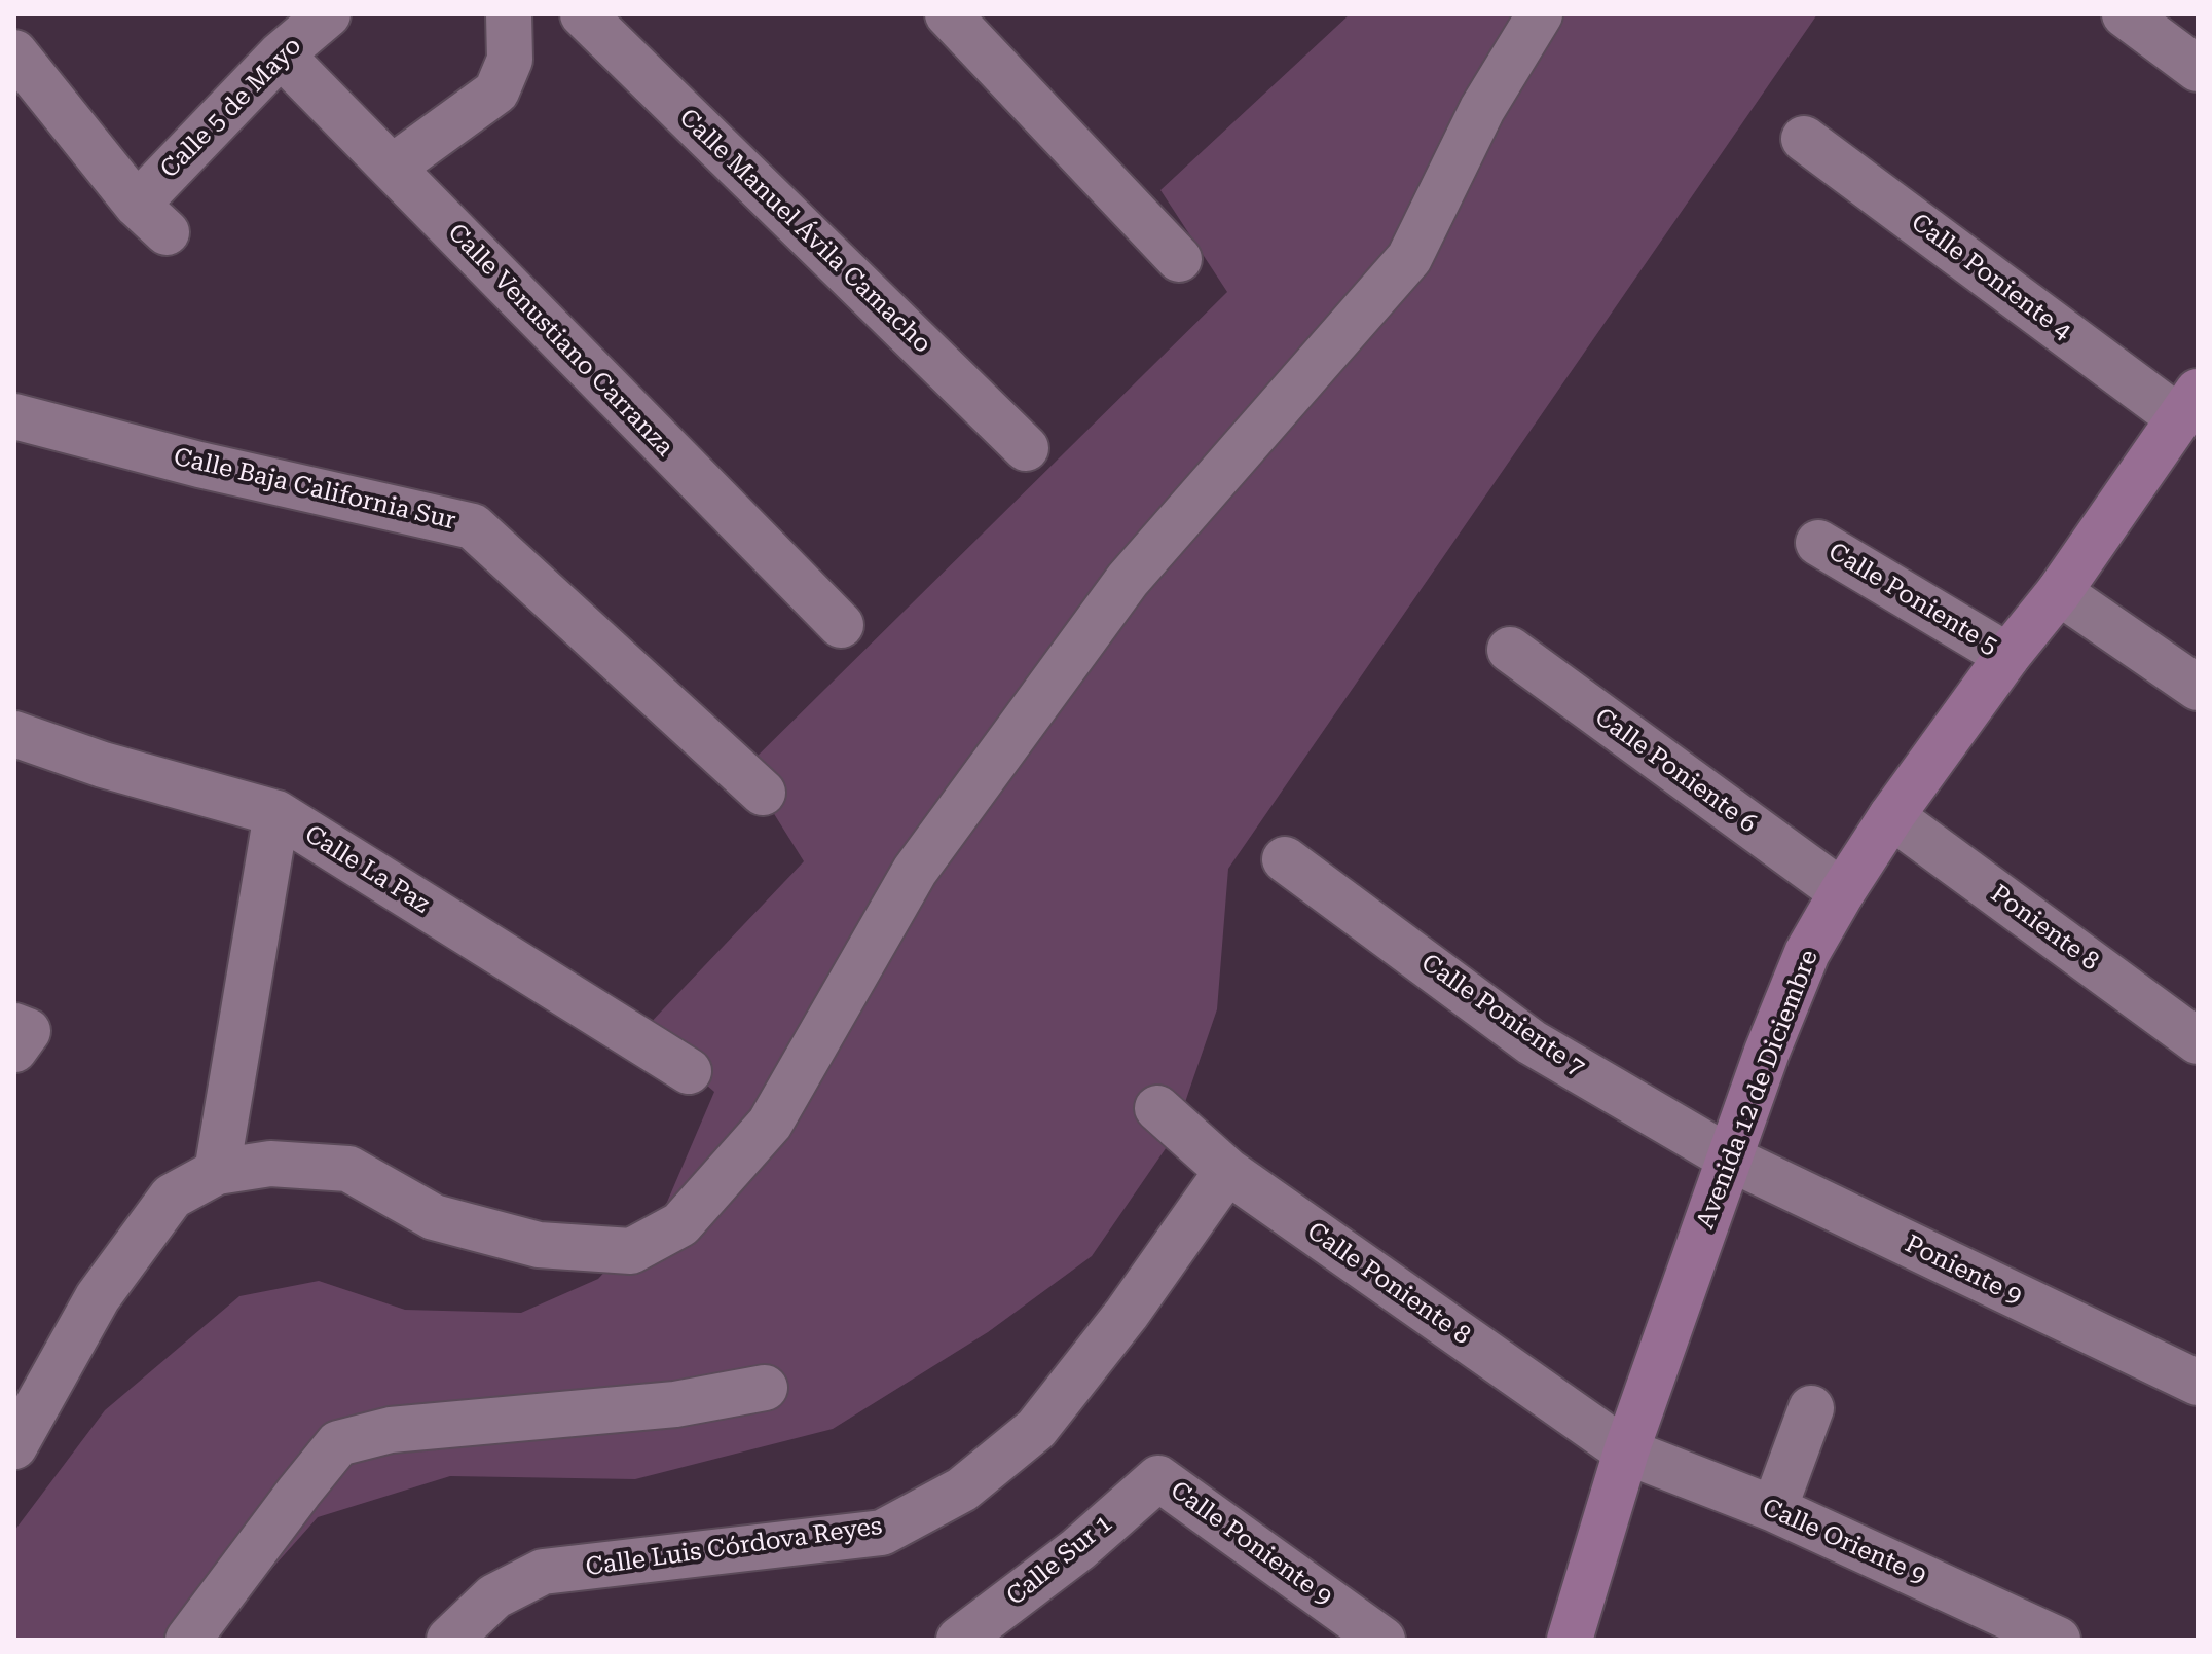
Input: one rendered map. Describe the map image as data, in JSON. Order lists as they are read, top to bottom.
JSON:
{
  "streets": {
    "street": [
      "Calle 5 de Mayo",
      "Calle Manuel Ávila Camacho",
      "Calle Poniente 4",
      "Calle Venustiano Carranza",
      "Calle Baja California Sur",
      "Calle Poniente 5",
      "Calle Poniente 6",
      "Calle La Paz",
      "Poniente 8",
      "Calle Poniente 7",
      "Avenida 12 de Diciembre",
      "Poniente 9",
      "Calle Poniente 8",
      "Calle Oriente 9",
      "Calle Poniente 9",
      "Calle Luis Córdova Reyes",
      "Calle Sur 1"
    ]
  },
  "crossings": [
    ["Calle 5 de Mayo", "Calle Venustiano Carranza"],
    ["Calle Poniente 4", "Avenida 12 de Diciembre"],
    ["Calle Poniente 5", "Avenida 12 de Diciembre"],
    ["Calle Poniente 6", "Avenida 12 de Diciembre"],
    ["Poniente 8", "Avenida 12 de Diciembre"],
    ["Calle Poniente 7", "Avenida 12 de Diciembre"],
    ["Calle Poniente 7", "Poniente 9"],
    ["Avenida 12 de Diciembre", "Poniente 9"],
    ["Avenida 12 de Diciembre", "Calle Poniente 8"],
    ["Avenida 12 de Diciembre", "Calle Oriente 9"],
    ["Calle Poniente 8", "Calle Oriente 9"],
    ["Calle Poniente 8", "Calle Luis Córdova Reyes"],
    ["Calle Poniente 9", "Calle Sur 1"]
  ]
}
